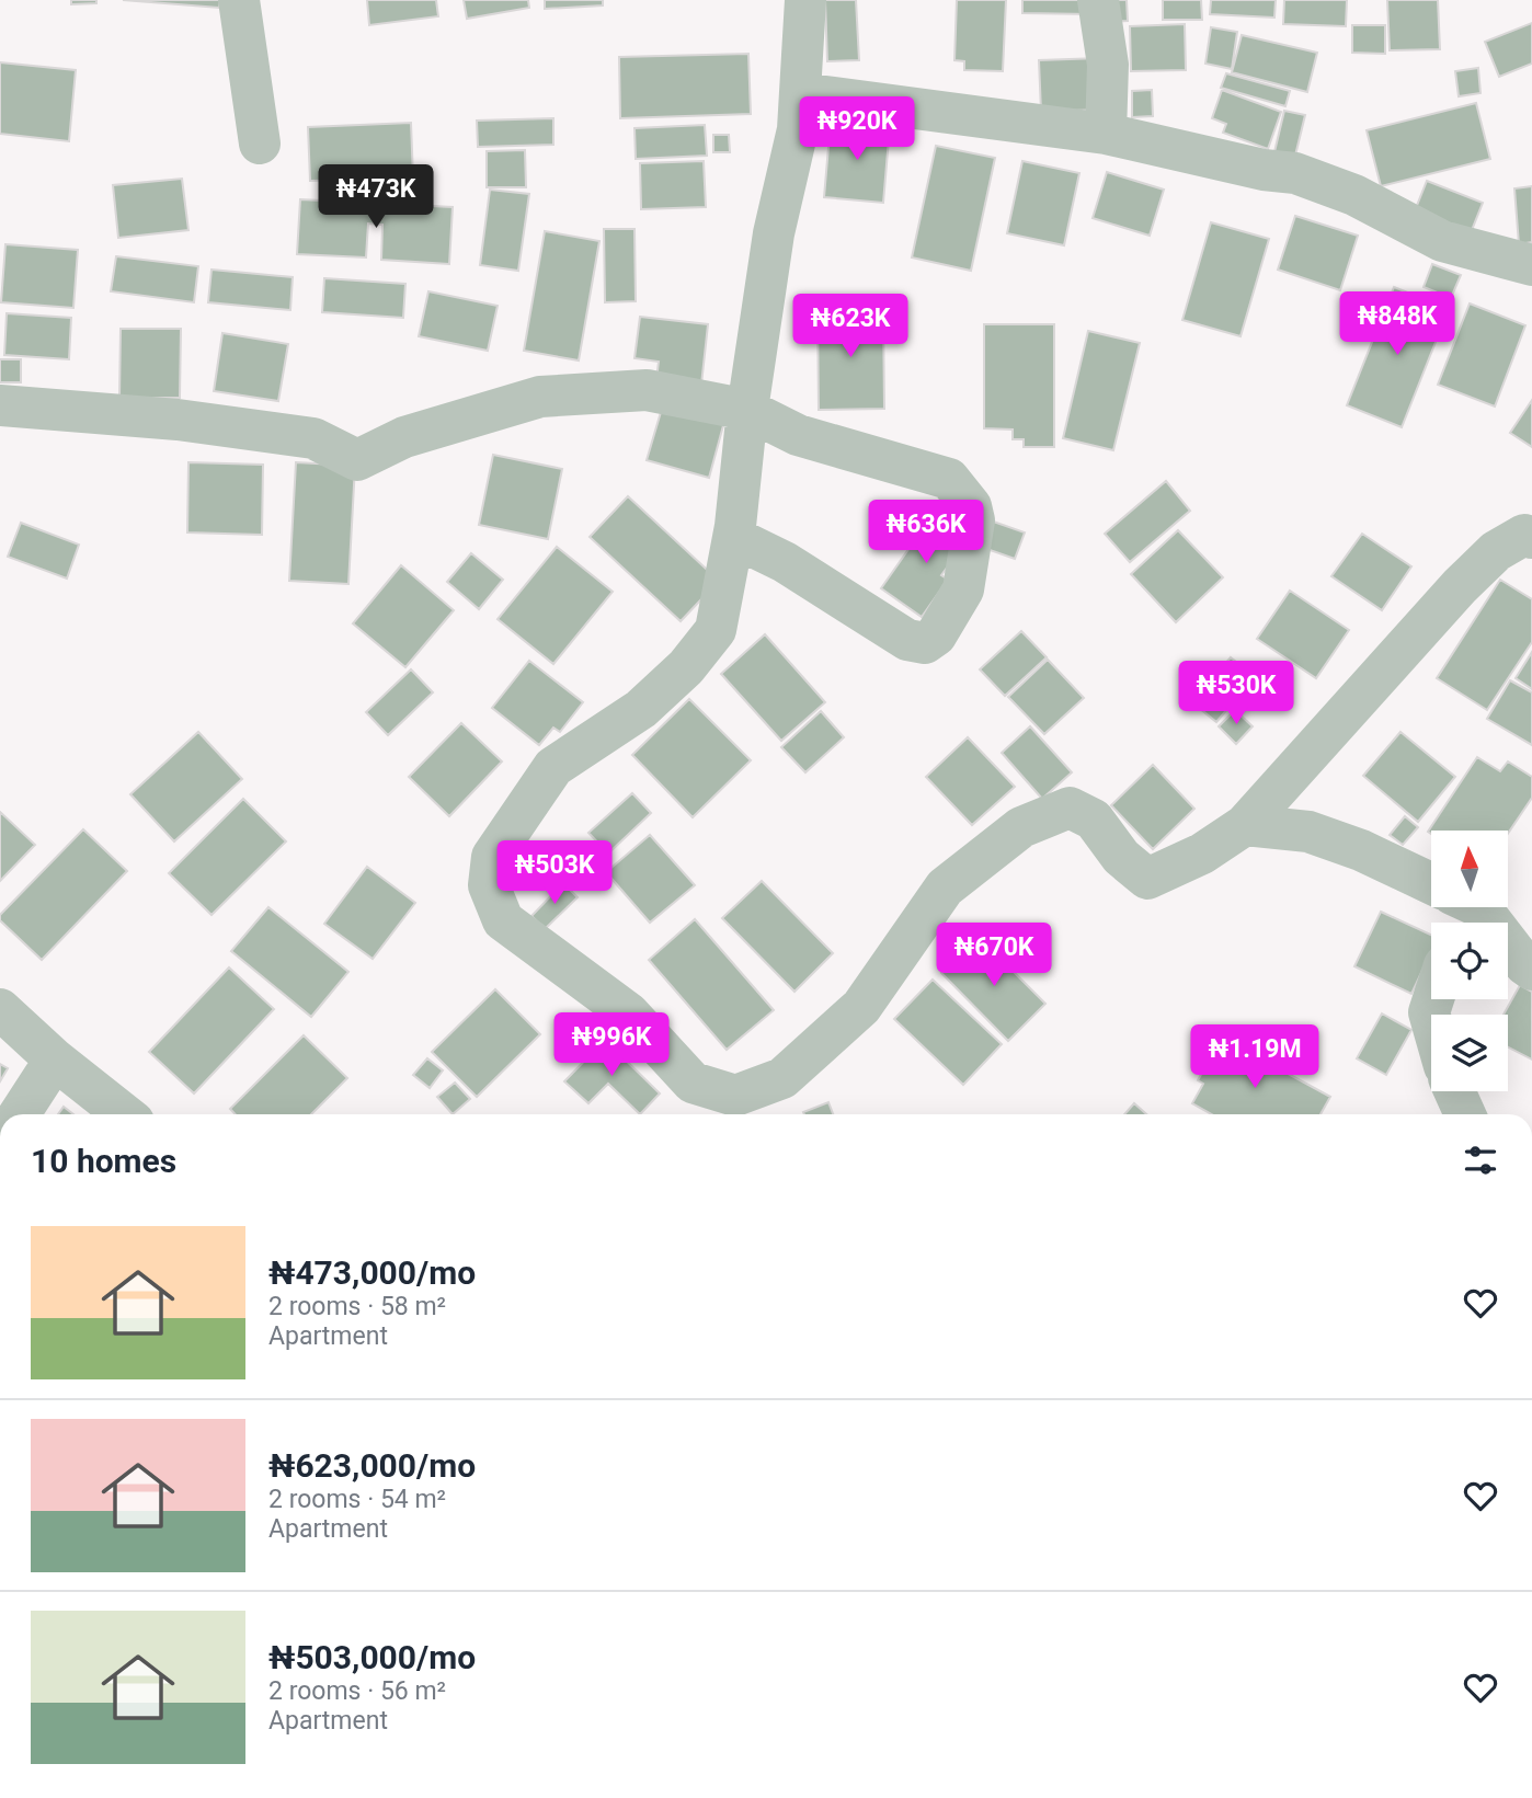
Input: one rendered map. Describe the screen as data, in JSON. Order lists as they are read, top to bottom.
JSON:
{
  "north": "top",
  "page": {
    "price": [
      "₦920K",
      "₦473K",
      "₦848K",
      "₦623K",
      "₦636K",
      "₦530K",
      "₦503K",
      "₦670K",
      "₦996K",
      "₦1.19M"
    ],
    "heading": "10 homes",
    "list": [
      {
        "name": "₦473,000/mo",
        "note": "2 rooms · 58 m² · Apartment"
      },
      {
        "name": "₦623,000/mo",
        "note": "2 rooms · 54 m² · Apartment"
      },
      {
        "name": "₦503,000/mo",
        "note": "2 rooms · 56 m² · Apartment"
      }
    ]
  }
}
